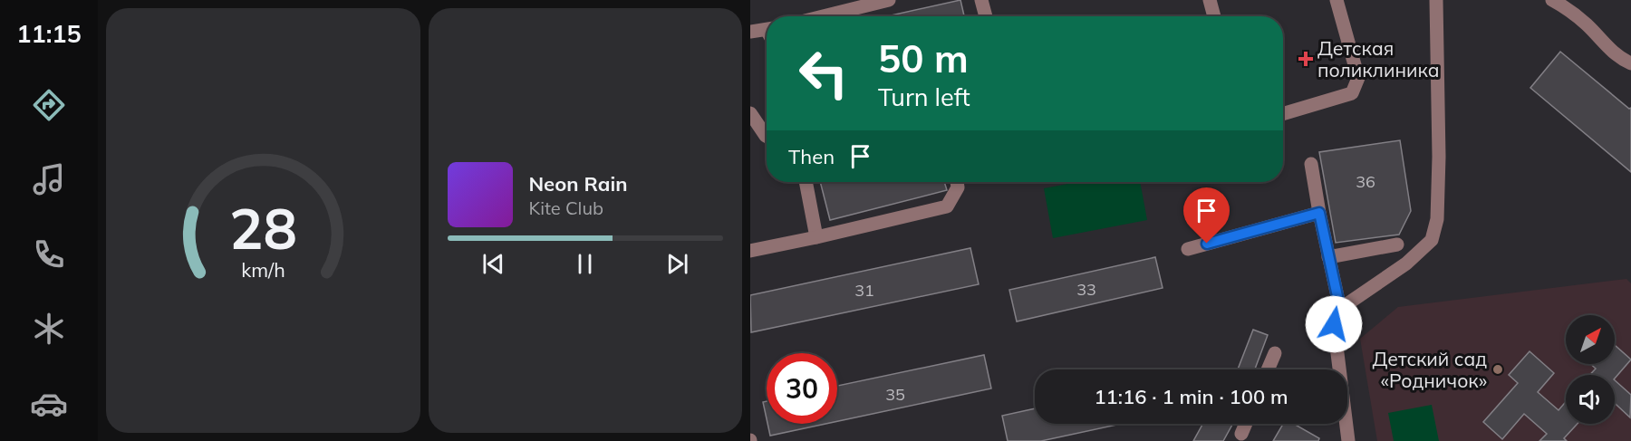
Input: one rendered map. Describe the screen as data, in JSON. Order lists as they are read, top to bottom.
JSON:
{
  "places": {
    "health": ["Детская поликлиника"],
    "other": ["Детский сад «Родничок»"]
  },
  "house_numbers": [
    "36",
    "33",
    "31",
    "35"
  ],
  "north": "top right",
  "page": {
    "tabs": "11:15",
    "turn": ["50 m", "Turn left"],
    "then": "Then",
    "song": ["Neon Rain", "Kite Club"],
    "limit": "30",
    "trip": "11:16 · 1 min · 100 m",
    "gauge": ["28", "km/h"]
  }
}
